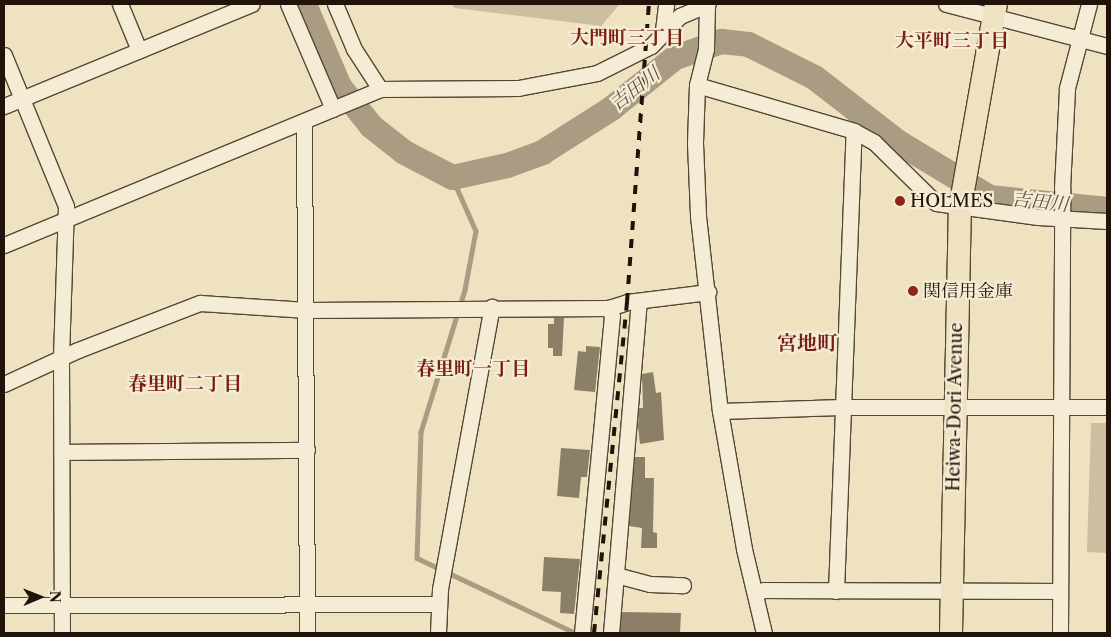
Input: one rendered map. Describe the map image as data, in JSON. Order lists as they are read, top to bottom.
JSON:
{
  "streets": {
    "highway": ["Heiwa-Dori Avenue"]
  },
  "districts": [
    "大門町三丁目",
    "大平町三丁目",
    "宮地町",
    "春里町一丁目",
    "春里町二丁目"
  ],
  "water": ["吉田川"],
  "places": ["HOLMES", "関信用金庫"],
  "north": "right"
}
